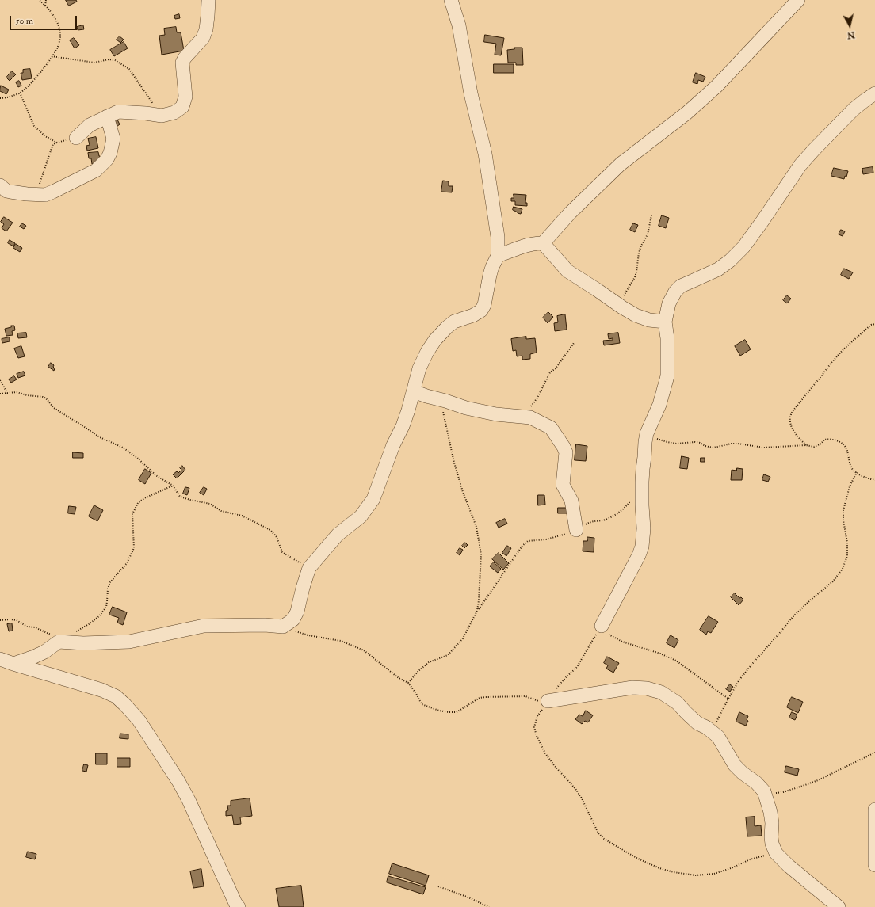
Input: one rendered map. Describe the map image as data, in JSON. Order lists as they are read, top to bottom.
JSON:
{
  "scale_bar": "50 m",
  "north": "bottom"
}
